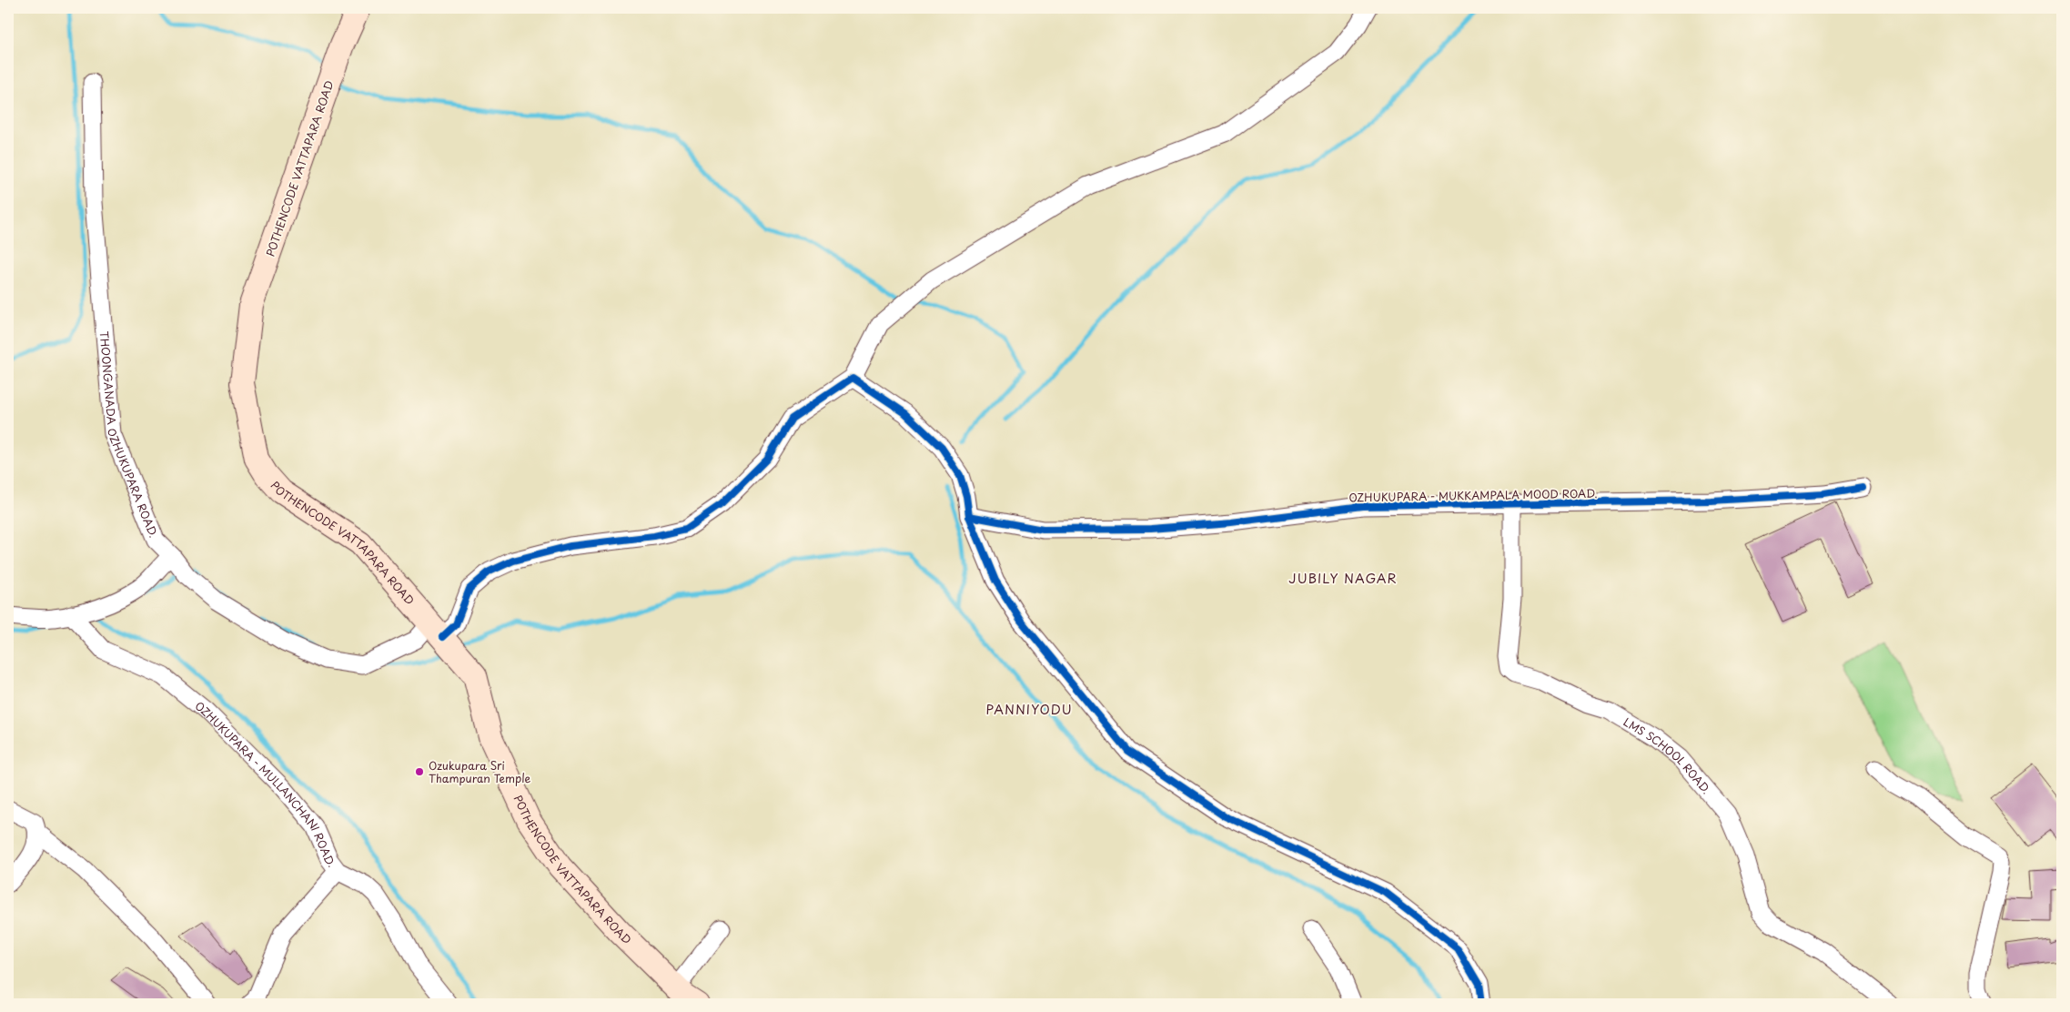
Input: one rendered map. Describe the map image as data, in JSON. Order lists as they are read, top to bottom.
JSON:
{
  "streets": {
    "main road": ["POTHENCODE VATTAPARA ROAD"],
    "street": [
      "THOONGANADA OZHUKUPARA ROAD.",
      "OZHUKUPARA - MUKKAMPALA MOOD ROAD.",
      "LMS SCHOOL ROAD.",
      "OZHUKUPARA - MULLANCHANI ROAD."
    ]
  },
  "crossings": [
    ["POTHENCODE VATTAPARA ROAD", "THOONGANADA OZHUKUPARA ROAD."],
    ["OZHUKUPARA - MUKKAMPALA MOOD ROAD.", "LMS SCHOOL ROAD."]
  ],
  "districts": ["JUBILY NAGAR", "PANNIYODU"],
  "places": ["Ozukupara Sri Thampuran Temple"]
}
